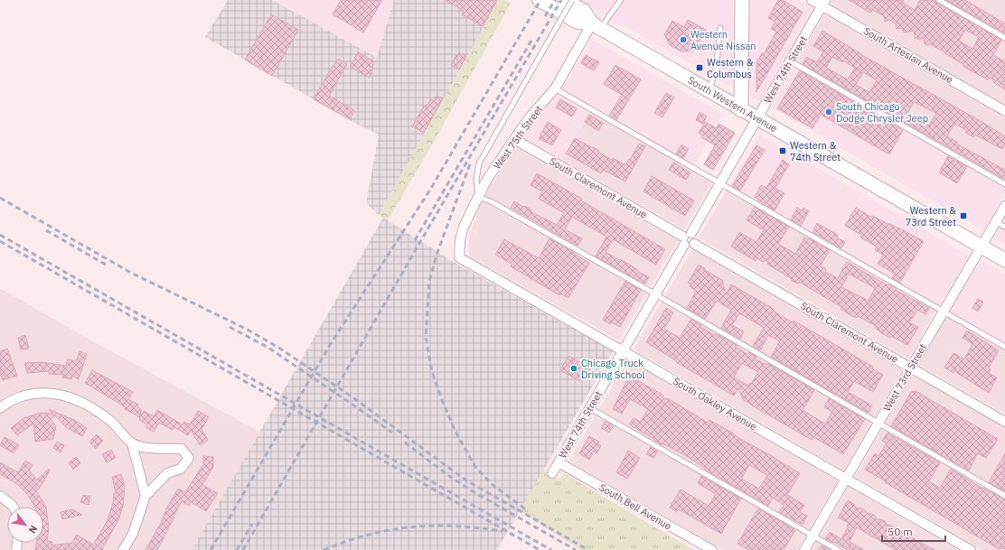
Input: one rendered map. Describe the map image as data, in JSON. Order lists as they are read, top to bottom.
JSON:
{
  "streets": {
    "main road": ["South Western Avenue"],
    "street": [
      "South Artesian Avenue",
      "West 74th Street",
      "West 75th Street",
      "South Claremont Avenue",
      "West 73rd Street",
      "South Oakley Avenue",
      "South Bell Avenue"
    ]
  },
  "crossings": [
    ["South Artesian Avenue", "West 74th Street"],
    ["West 74th Street", "South Western Avenue"],
    ["West 74th Street", "South Claremont Avenue"],
    ["West 74th Street", "South Oakley Avenue"],
    ["West 74th Street", "South Bell Avenue"],
    ["South Western Avenue", "West 75th Street"],
    ["South Western Avenue", "West 73rd Street"],
    ["West 75th Street", "South Claremont Avenue"],
    ["West 75th Street", "South Oakley Avenue"],
    ["South Claremont Avenue", "West 73rd Street"],
    ["West 73rd Street", "South Oakley Avenue"]
  ],
  "places": {
    "other": ["Western Avenue Nissan", "South Chicago Dodge Chrysler Jeep", "Chicago Truck Driving School"],
    "transit": ["Western & Columbus", "Western & 74th Street", "Western & 73rd Street"]
  },
  "scale_bar": "50 m",
  "north": "bottom right"
}
